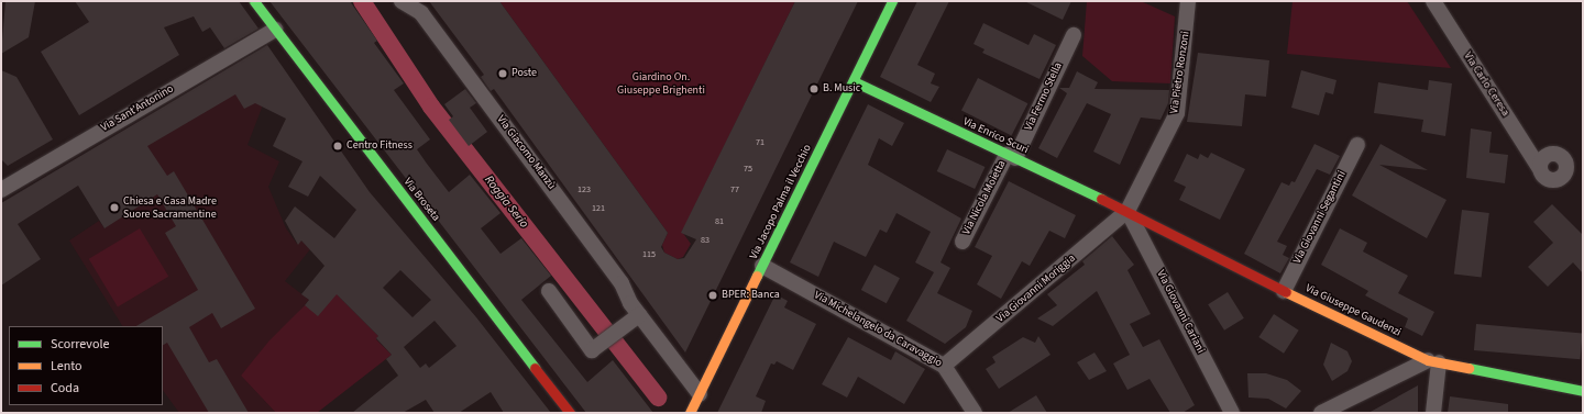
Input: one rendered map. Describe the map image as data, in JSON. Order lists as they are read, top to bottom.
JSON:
{
  "streets": {
    "street": [
      "Via Pietro Ronzoni",
      "Via Carlo Ceresa",
      "Via Fermo Stella",
      "Via Sant'Antonino",
      "Via Enrico Scuri",
      "Via Giacomo Manzù",
      "Via Nicola Moietta",
      "Via Broseta",
      "Via Jacopo Palma il Vecchio",
      "Via Giovanni Segantini",
      "Via Giovanni Moriggia",
      "Via Giuseppe Gaudenzi",
      "Via Giovanni Cariani",
      "Via Michelangelo da Caravaggio"
    ]
  },
  "crossings": [
    ["Via Pietro Ronzoni", "Via Enrico Scuri"],
    ["Via Pietro Ronzoni", "Via Giovanni Moriggia"],
    ["Via Pietro Ronzoni", "Via Giuseppe Gaudenzi"],
    ["Via Pietro Ronzoni", "Via Giovanni Cariani"],
    ["Via Fermo Stella", "Via Enrico Scuri"],
    ["Via Fermo Stella", "Via Nicola Moietta"],
    ["Via Sant'Antonino", "Via Broseta"],
    ["Via Enrico Scuri", "Via Nicola Moietta"],
    ["Via Enrico Scuri", "Via Jacopo Palma il Vecchio"],
    ["Via Enrico Scuri", "Via Giovanni Moriggia"],
    ["Via Enrico Scuri", "Via Giuseppe Gaudenzi"],
    ["Via Enrico Scuri", "Via Giovanni Cariani"],
    ["Via Giacomo Manzù", "Via Jacopo Palma il Vecchio"],
    ["Via Jacopo Palma il Vecchio", "Via Michelangelo da Caravaggio"],
    ["Via Giovanni Segantini", "Via Giuseppe Gaudenzi"],
    ["Via Giovanni Moriggia", "Via Giuseppe Gaudenzi"],
    ["Via Giovanni Moriggia", "Via Giovanni Cariani"],
    ["Via Giovanni Moriggia", "Via Michelangelo da Caravaggio"],
    ["Via Giuseppe Gaudenzi", "Via Giovanni Cariani"]
  ],
  "water": ["Roggia Serio"],
  "parks": ["Giardino On. Giuseppe Brighenti"],
  "places": [
    "Poste",
    "B. Music",
    "Centro Fitness",
    "Chiesa e Casa Madre Suore Sacramentine",
    "BPER: Banca"
  ],
  "house_numbers": [
    "71",
    "75",
    "123",
    "77",
    "121",
    "81",
    "83",
    "115"
  ],
  "legend": ["Scorrevole", "Lento", "Coda"]
}
